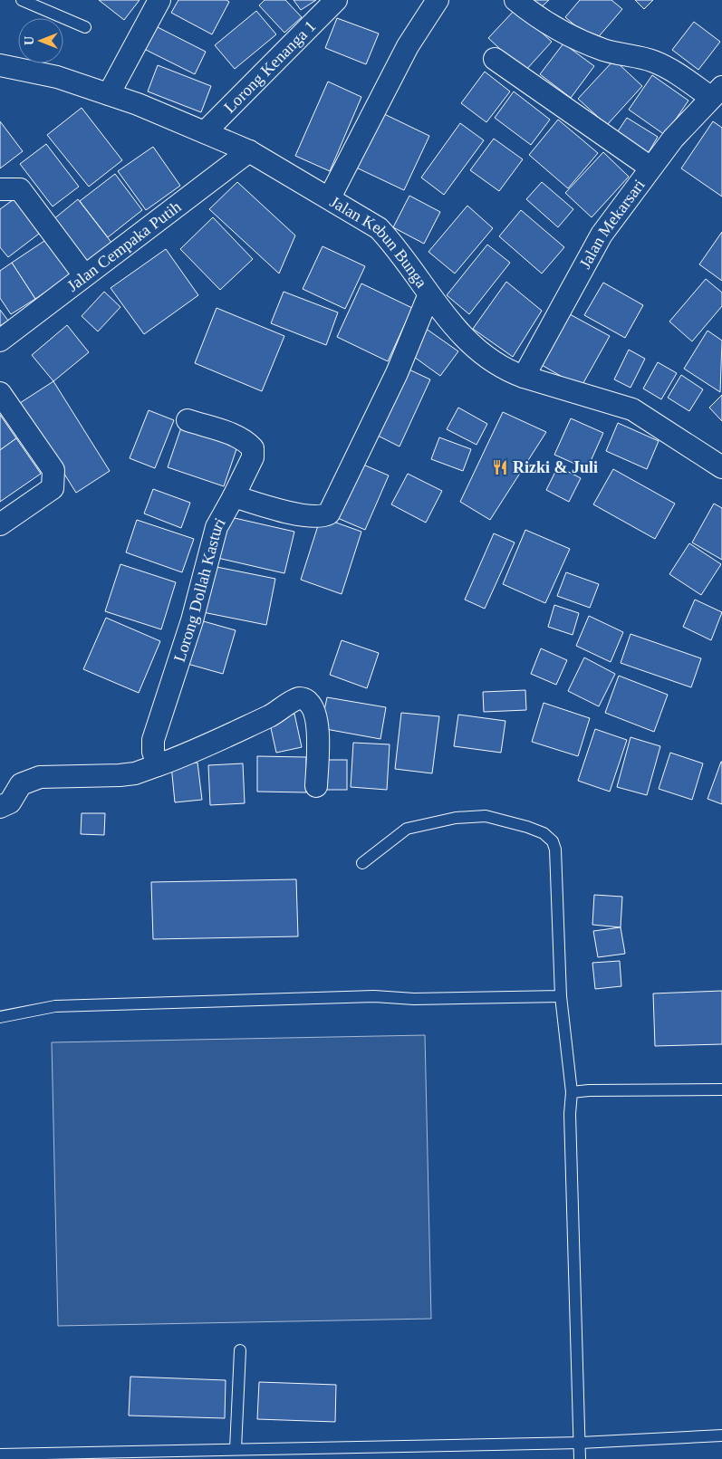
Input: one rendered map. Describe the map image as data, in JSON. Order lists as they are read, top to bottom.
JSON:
{
  "streets": {
    "street": [
      "Lorong Kenanga 1",
      "Jalan Mekarsari",
      "Jalan Kebun Bunga",
      "Jalan Cempaka Putih",
      "Lorong Dollah Kasturi"
    ]
  },
  "crossings": [
    ["Lorong Kenanga 1", "Jalan Kebun Bunga"],
    ["Jalan Mekarsari", "Jalan Kebun Bunga"],
    ["Jalan Kebun Bunga", "Jalan Cempaka Putih"]
  ],
  "places": {
    "restaurant": ["Rizki & Juli"]
  },
  "north": "left"
}
